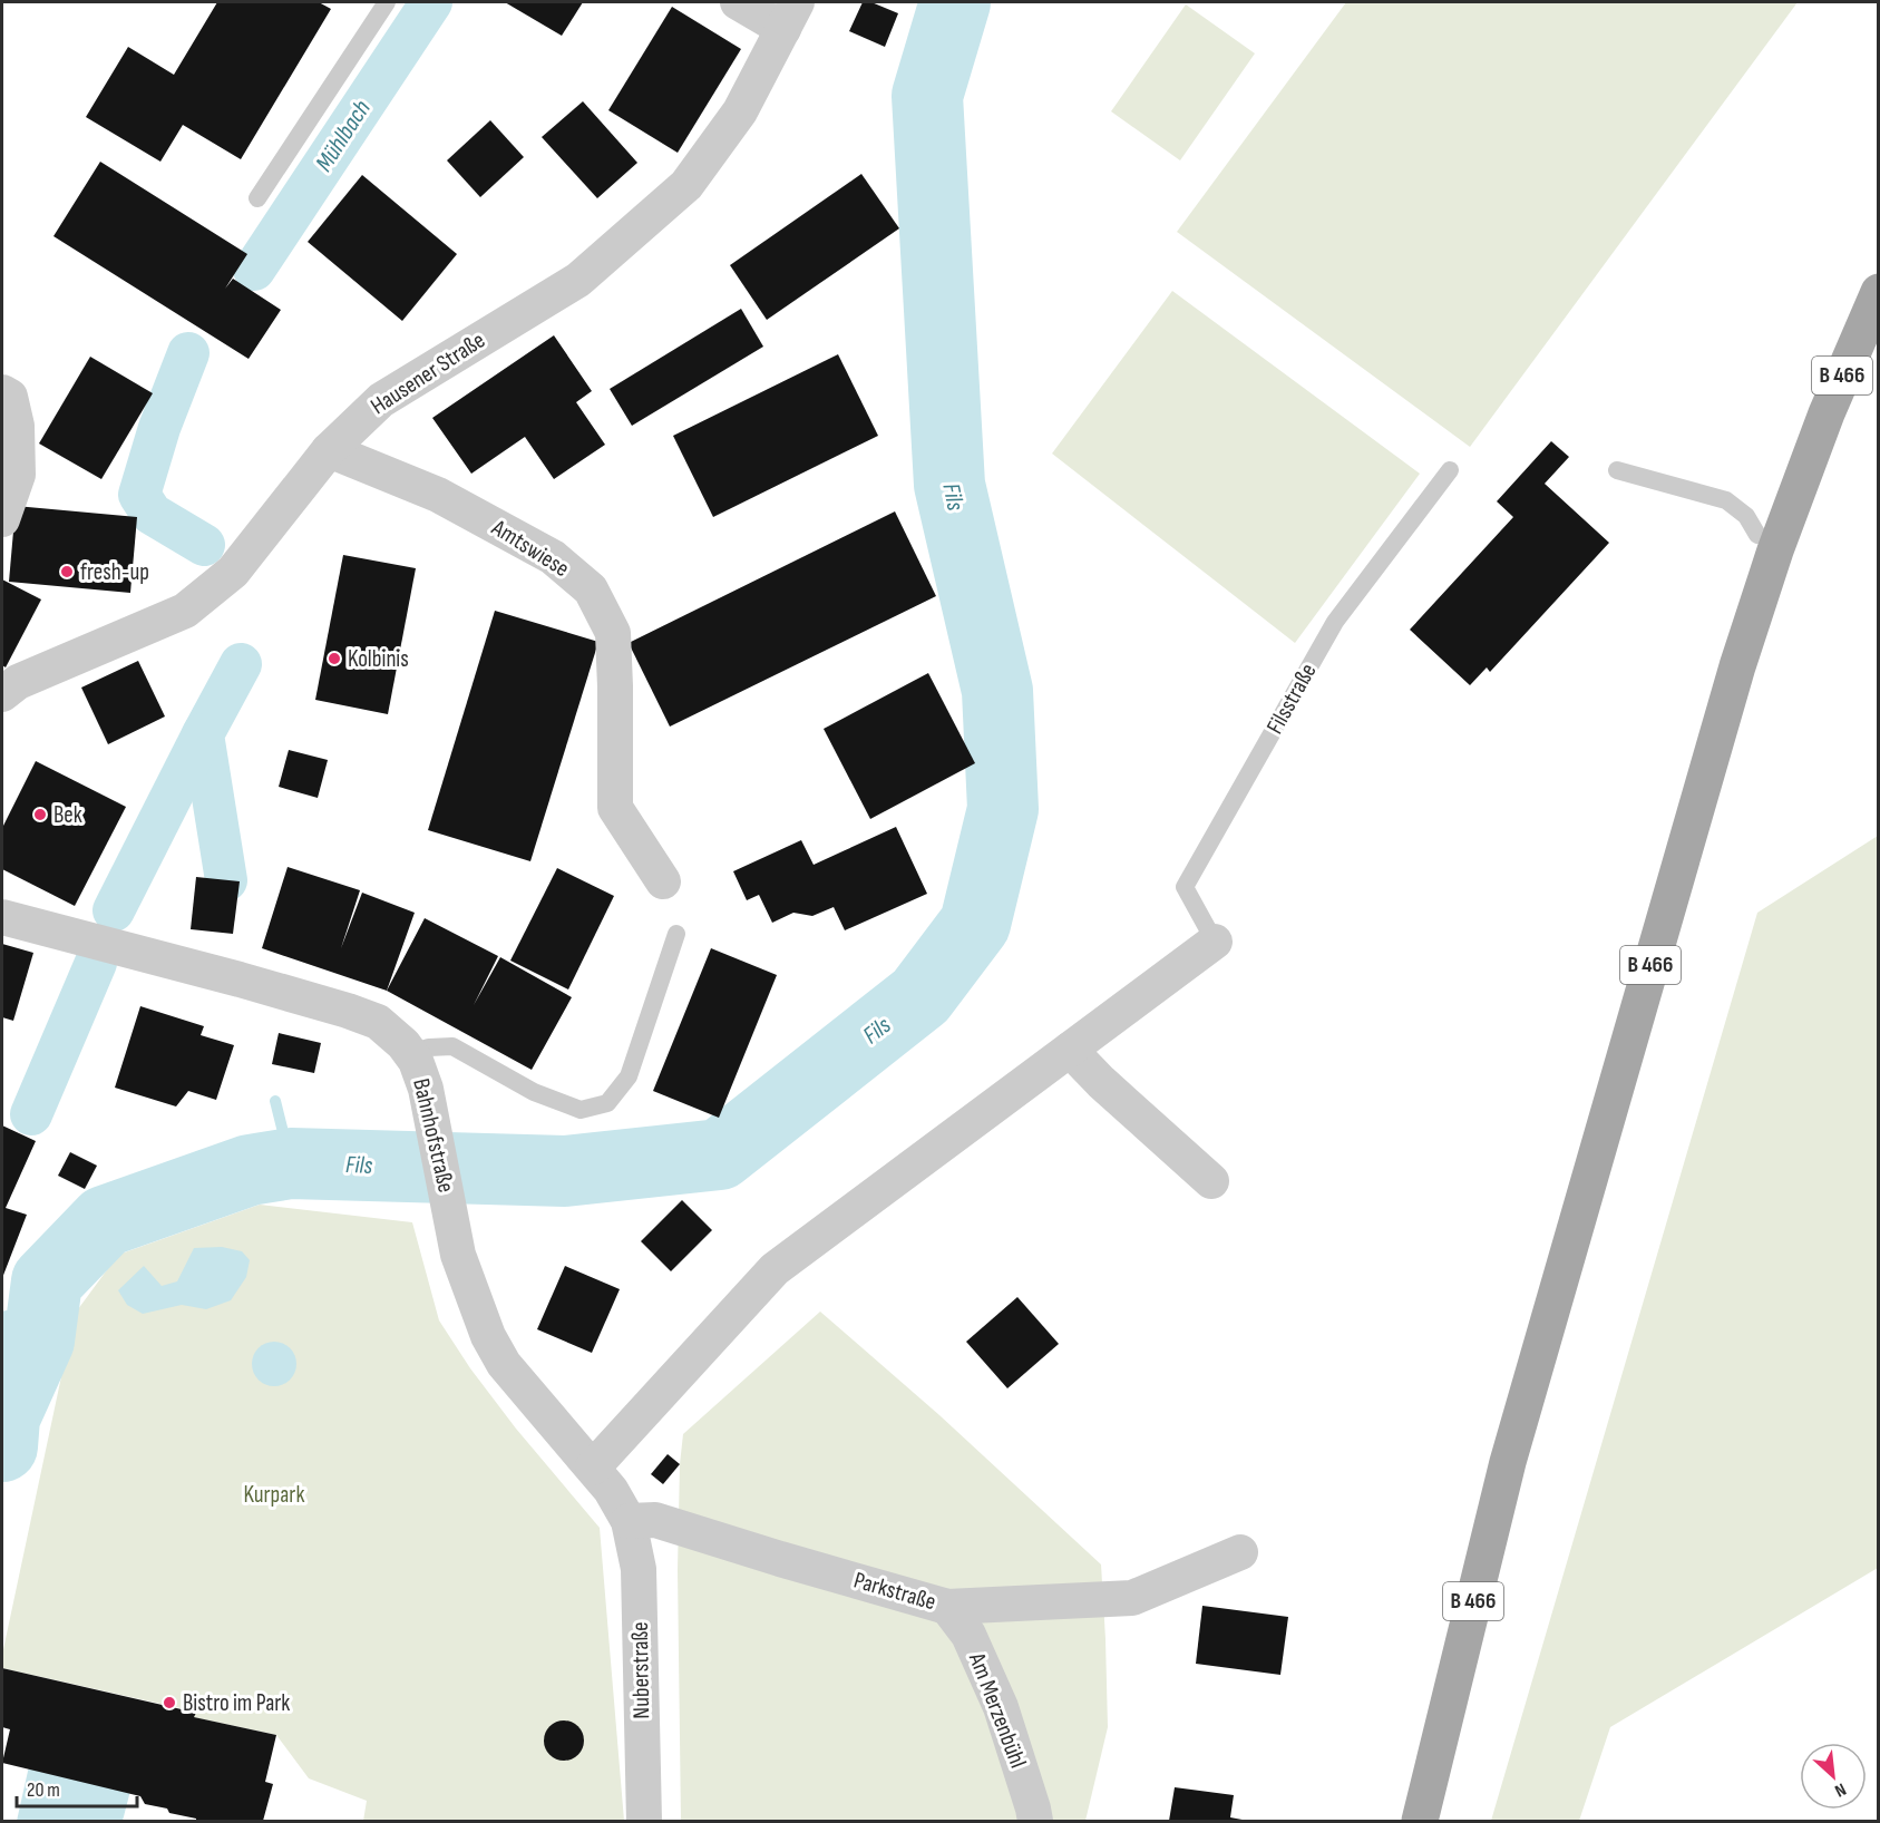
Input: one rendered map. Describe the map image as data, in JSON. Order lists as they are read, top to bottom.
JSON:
{
  "streets": {
    "main road": ["B 466"],
    "street": [
      "Hausener Straße",
      "Amtswiese",
      "Bahnhofstraße",
      "Parkstraße",
      "Nuberstraße",
      "Am Merzenbühl"
    ],
    "lane": ["Filsstraße"]
  },
  "crossings": [
    ["Hausener Straße", "Amtswiese"],
    ["Bahnhofstraße", "Parkstraße"],
    ["Bahnhofstraße", "Nuberstraße"],
    ["Parkstraße", "Nuberstraße"],
    ["Parkstraße", "Am Merzenbühl"]
  ],
  "water": ["Mühlbach", "Fils"],
  "parks": ["Kurpark"],
  "places": [
    "fresh-up",
    "Kolbinis",
    "Bek",
    "Bistro im Park"
  ],
  "scale_bar": "20 m",
  "north": "bottom right"
}
